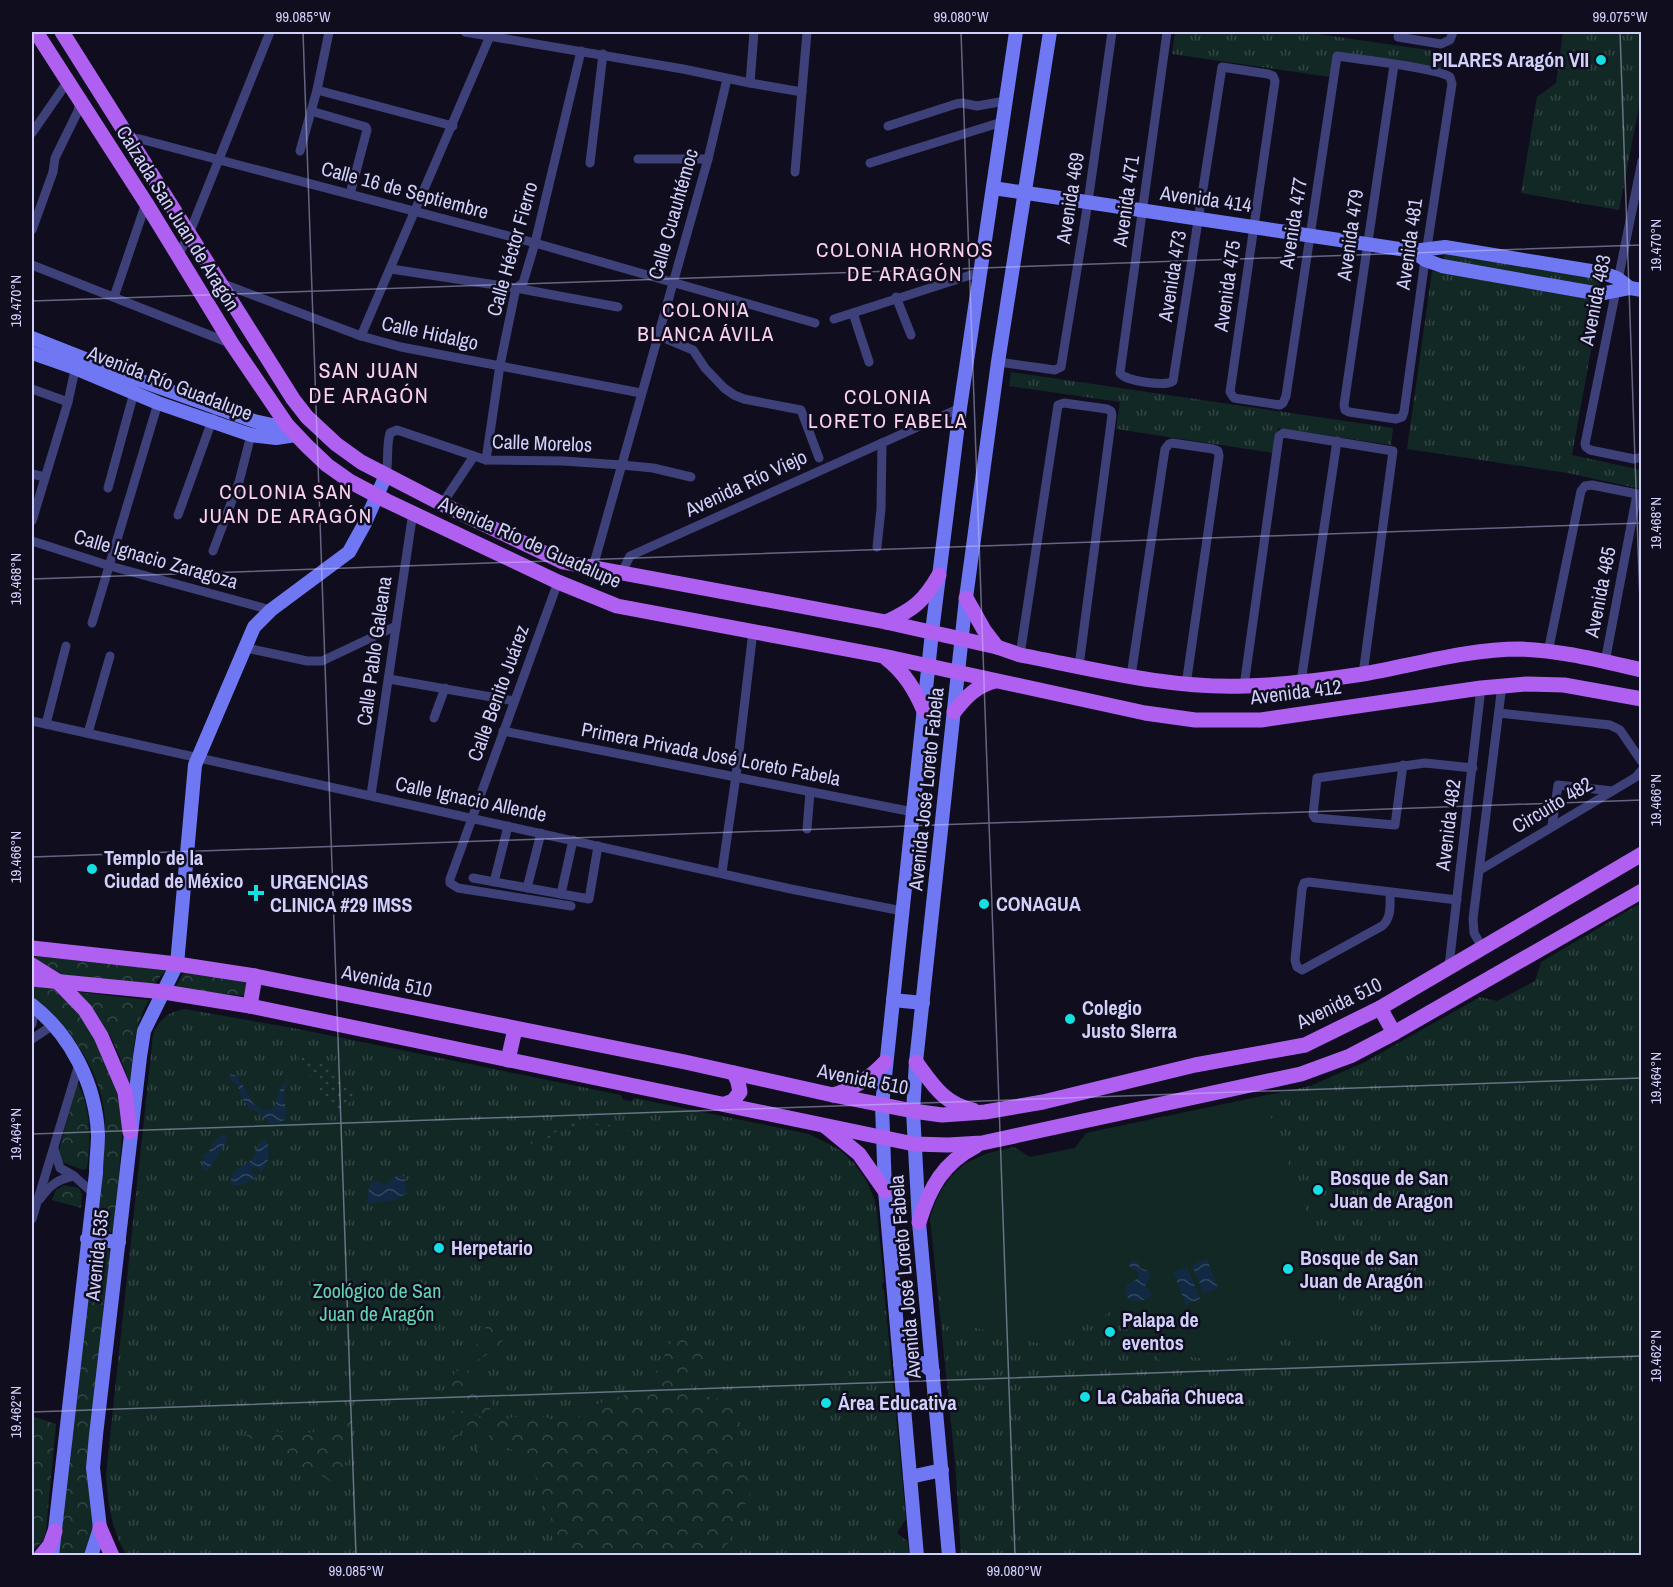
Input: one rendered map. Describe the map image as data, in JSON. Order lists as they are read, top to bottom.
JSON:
{
  "streets": {
    "main road": [
      "Avenida 414",
      "Calzada San Juan de Aragón",
      "Avenida Río Guadalupe",
      "Avenida Río de Guadalupe",
      "Avenida 412",
      "Avenida José Loreto Fabela",
      "Avenida 510",
      "Avenida 535"
    ],
    "street": [
      "Calle 16 de Septiembre",
      "Avenida 469",
      "Avenida 471",
      "Calle Cuauhtémoc",
      "Avenida 477",
      "Avenida 479",
      "Avenida 481",
      "Calle Héctor Fierro",
      "Avenida 473",
      "Avenida 475",
      "Avenida 483",
      "Calle Hidalgo",
      "Calle Morelos",
      "Avenida Río Viejo",
      "Calle Ignacio Zaragoza",
      "Avenida 485",
      "Calle Pablo Galeana",
      "Calle Benito Juárez",
      "Primera Privada José Loreto Fabela",
      "Calle Ignacio Allende",
      "Circuito 482",
      "Avenida 482"
    ]
  },
  "crossings": [
    ["Calle 16 de Septiembre", "Calle Cuauhtémoc"],
    ["Calle 16 de Septiembre", "Calzada San Juan de Aragón"],
    ["Calle 16 de Septiembre", "Calle Héctor Fierro"],
    ["Avenida 469", "Avenida 414"],
    ["Avenida 469", "Avenida José Loreto Fabela"],
    ["Avenida 414", "Avenida 471"],
    ["Avenida 414", "Avenida 477"],
    ["Avenida 414", "Avenida 479"],
    ["Avenida 414", "Avenida 481"],
    ["Avenida 414", "Avenida 473"],
    ["Avenida 414", "Avenida 475"],
    ["Avenida 414", "Avenida 483"],
    ["Avenida 414", "Avenida José Loreto Fabela"],
    ["Avenida 471", "Avenida 473"],
    ["Calle Cuauhtémoc", "Calle Hidalgo"],
    ["Calle Cuauhtémoc", "Calle Morelos"],
    ["Calle Cuauhtémoc", "Avenida Río de Guadalupe"],
    ["Calzada San Juan de Aragón", "Calle Hidalgo"],
    ["Calzada San Juan de Aragón", "Avenida Río Guadalupe"],
    ["Calzada San Juan de Aragón", "Avenida Río de Guadalupe"],
    ["Avenida 477", "Avenida 479"],
    ["Avenida 477", "Avenida 481"],
    ["Avenida 477", "Avenida 475"],
    ["Avenida 479", "Avenida 481"],
    ["Calle Héctor Fierro", "Calle Hidalgo"],
    ["Calle Héctor Fierro", "Calle Morelos"],
    ["Avenida 473", "Avenida 475"],
    ["Avenida Río Guadalupe", "Avenida Río de Guadalupe"],
    ["Calle Morelos", "Avenida Río de Guadalupe"],
    ["Calle Morelos", "Avenida 535"],
    ["Avenida Río Viejo", "Avenida Río de Guadalupe"],
    ["Avenida Río Viejo", "Avenida José Loreto Fabela"],
    ["Avenida Río de Guadalupe", "Calle Pablo Galeana"],
    ["Avenida Río de Guadalupe", "Avenida 412"],
    ["Avenida Río de Guadalupe", "Calle Benito Juárez"],
    ["Avenida Río de Guadalupe", "Avenida José Loreto Fabela"],
    ["Avenida Río de Guadalupe", "Avenida 535"],
    ["Calle Ignacio Zaragoza", "Avenida 535"],
    ["Avenida 485", "Avenida 412"],
    ["Calle Pablo Galeana", "Calle Ignacio Allende"],
    ["Avenida 412", "Avenida José Loreto Fabela"],
    ["Avenida 412", "Avenida 482"],
    ["Calle Benito Juárez", "Primera Privada José Loreto Fabela"],
    ["Calle Benito Juárez", "Calle Ignacio Allende"],
    ["Primera Privada José Loreto Fabela", "Avenida José Loreto Fabela"],
    ["Avenida José Loreto Fabela", "Calle Ignacio Allende"],
    ["Avenida José Loreto Fabela", "Avenida 510"],
    ["Calle Ignacio Allende", "Avenida 535"],
    ["Circuito 482", "Avenida 482"],
    ["Avenida 482", "Avenida 510"],
    ["Avenida 510", "Avenida 535"]
  ],
  "districts": [
    "COLONIA HORNOS DE ARAGÓN",
    "COLONIA BLANCA ÁVILA",
    "SAN JUAN DE ARAGÓN",
    "COLONIA LORETO FABELA",
    "COLONIA SAN JUAN DE ARAGÓN"
  ],
  "parks": ["Zoológico de San Juan de Aragón"],
  "places": {
    "other": [
      "PILARES Aragón VII",
      "Templo de la Ciudad de México",
      "CONAGUA",
      "Colegio Justo SIerra",
      "Bosque de San Juan de Aragon",
      "Herpetario",
      "Bosque de San Juan de Aragón",
      "Palapa de eventos",
      "La Cabaña Chueca",
      "Área Educativa"
    ],
    "health": ["URGENCIAS CLINICA #29 IMSS"]
  },
  "coordinates": [
    "99.085°W",
    "99.080°W",
    "99.075°W",
    "19.470°N",
    "19.468°N",
    "19.466°N",
    "19.464°N",
    "19.462°N"
  ]
}
